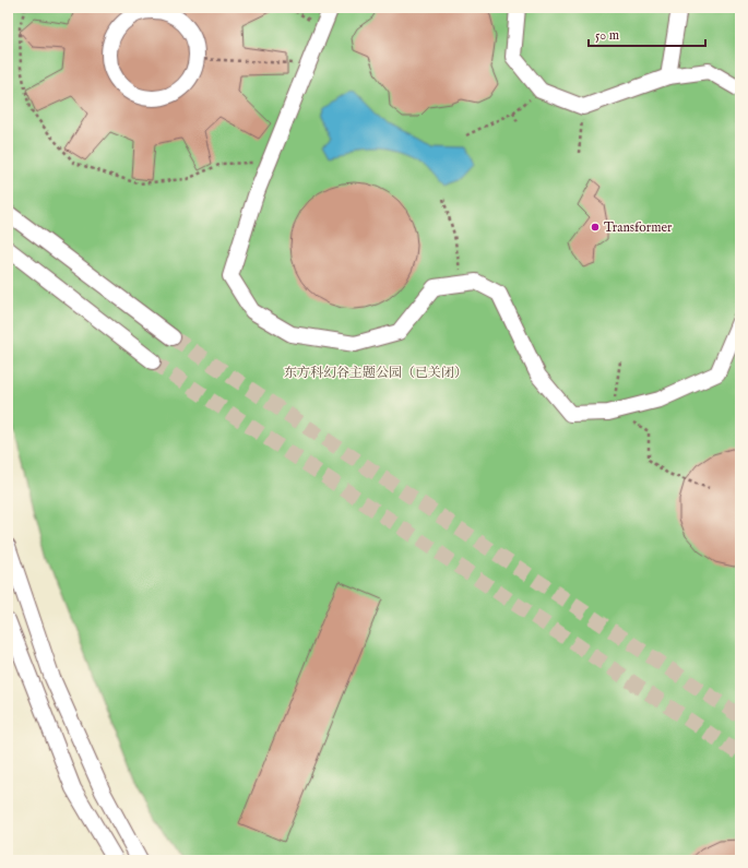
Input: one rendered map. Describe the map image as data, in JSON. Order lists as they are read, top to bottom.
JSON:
{
  "parks": ["东方科幻谷主题公园（已关闭）"],
  "places": ["Transformer"],
  "scale_bar": "50 m"
}
